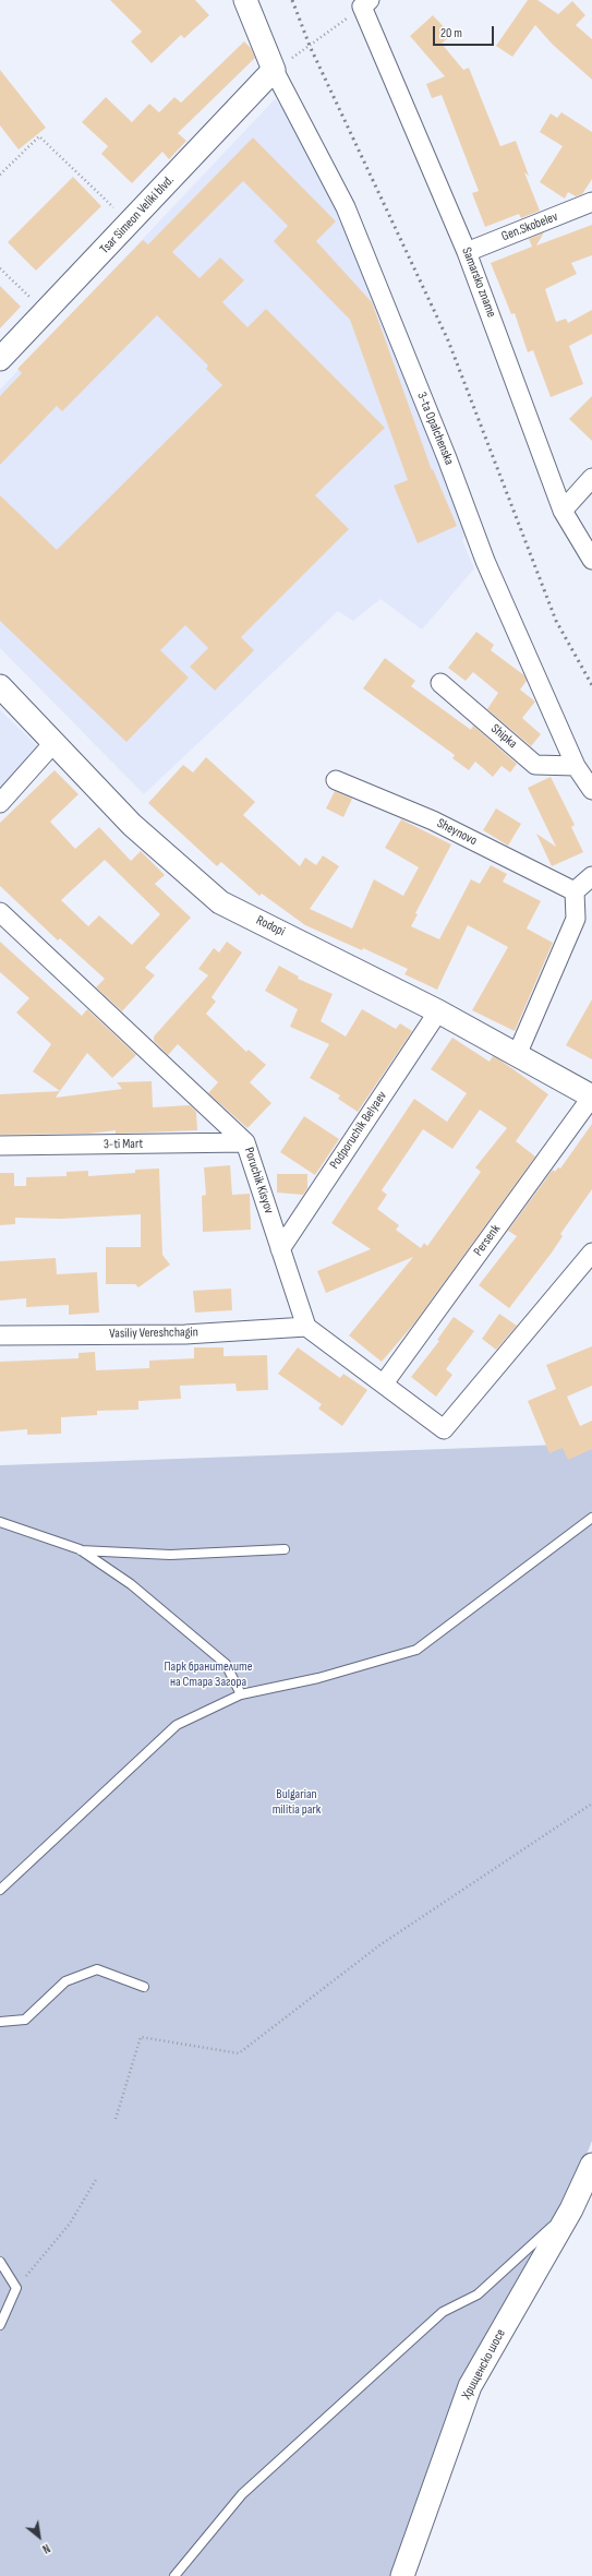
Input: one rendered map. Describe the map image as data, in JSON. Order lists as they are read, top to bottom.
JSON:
{
  "streets": {
    "street": [
      "Tsar Simeon Veliki blvd.",
      "Gen.Skobelev",
      "Samarsko zname",
      "3-ta Opalchenska",
      "Shipka",
      "Sheynovo",
      "Rodopi",
      "Podporuchik Belyaev",
      "3-ti Mart",
      "Poruchik Kisyov",
      "Persenk",
      "Vasiliy Vereshchagin",
      "Хрищенско шосе"
    ]
  },
  "crossings": [
    ["Tsar Simeon Veliki blvd.", "3-ta Opalchenska"],
    ["Gen.Skobelev", "Samarsko zname"],
    ["3-ta Opalchenska", "Shipka"],
    ["Rodopi", "Podporuchik Belyaev"],
    ["Rodopi", "Persenk"],
    ["Podporuchik Belyaev", "Poruchik Kisyov"],
    ["3-ti Mart", "Poruchik Kisyov"],
    ["Poruchik Kisyov", "Vasiliy Vereshchagin"]
  ],
  "parks": ["Парк бранителите на Стара Загора", "Bulgarian militia park"],
  "scale_bar": "20 m",
  "north": "bottom right"
}
